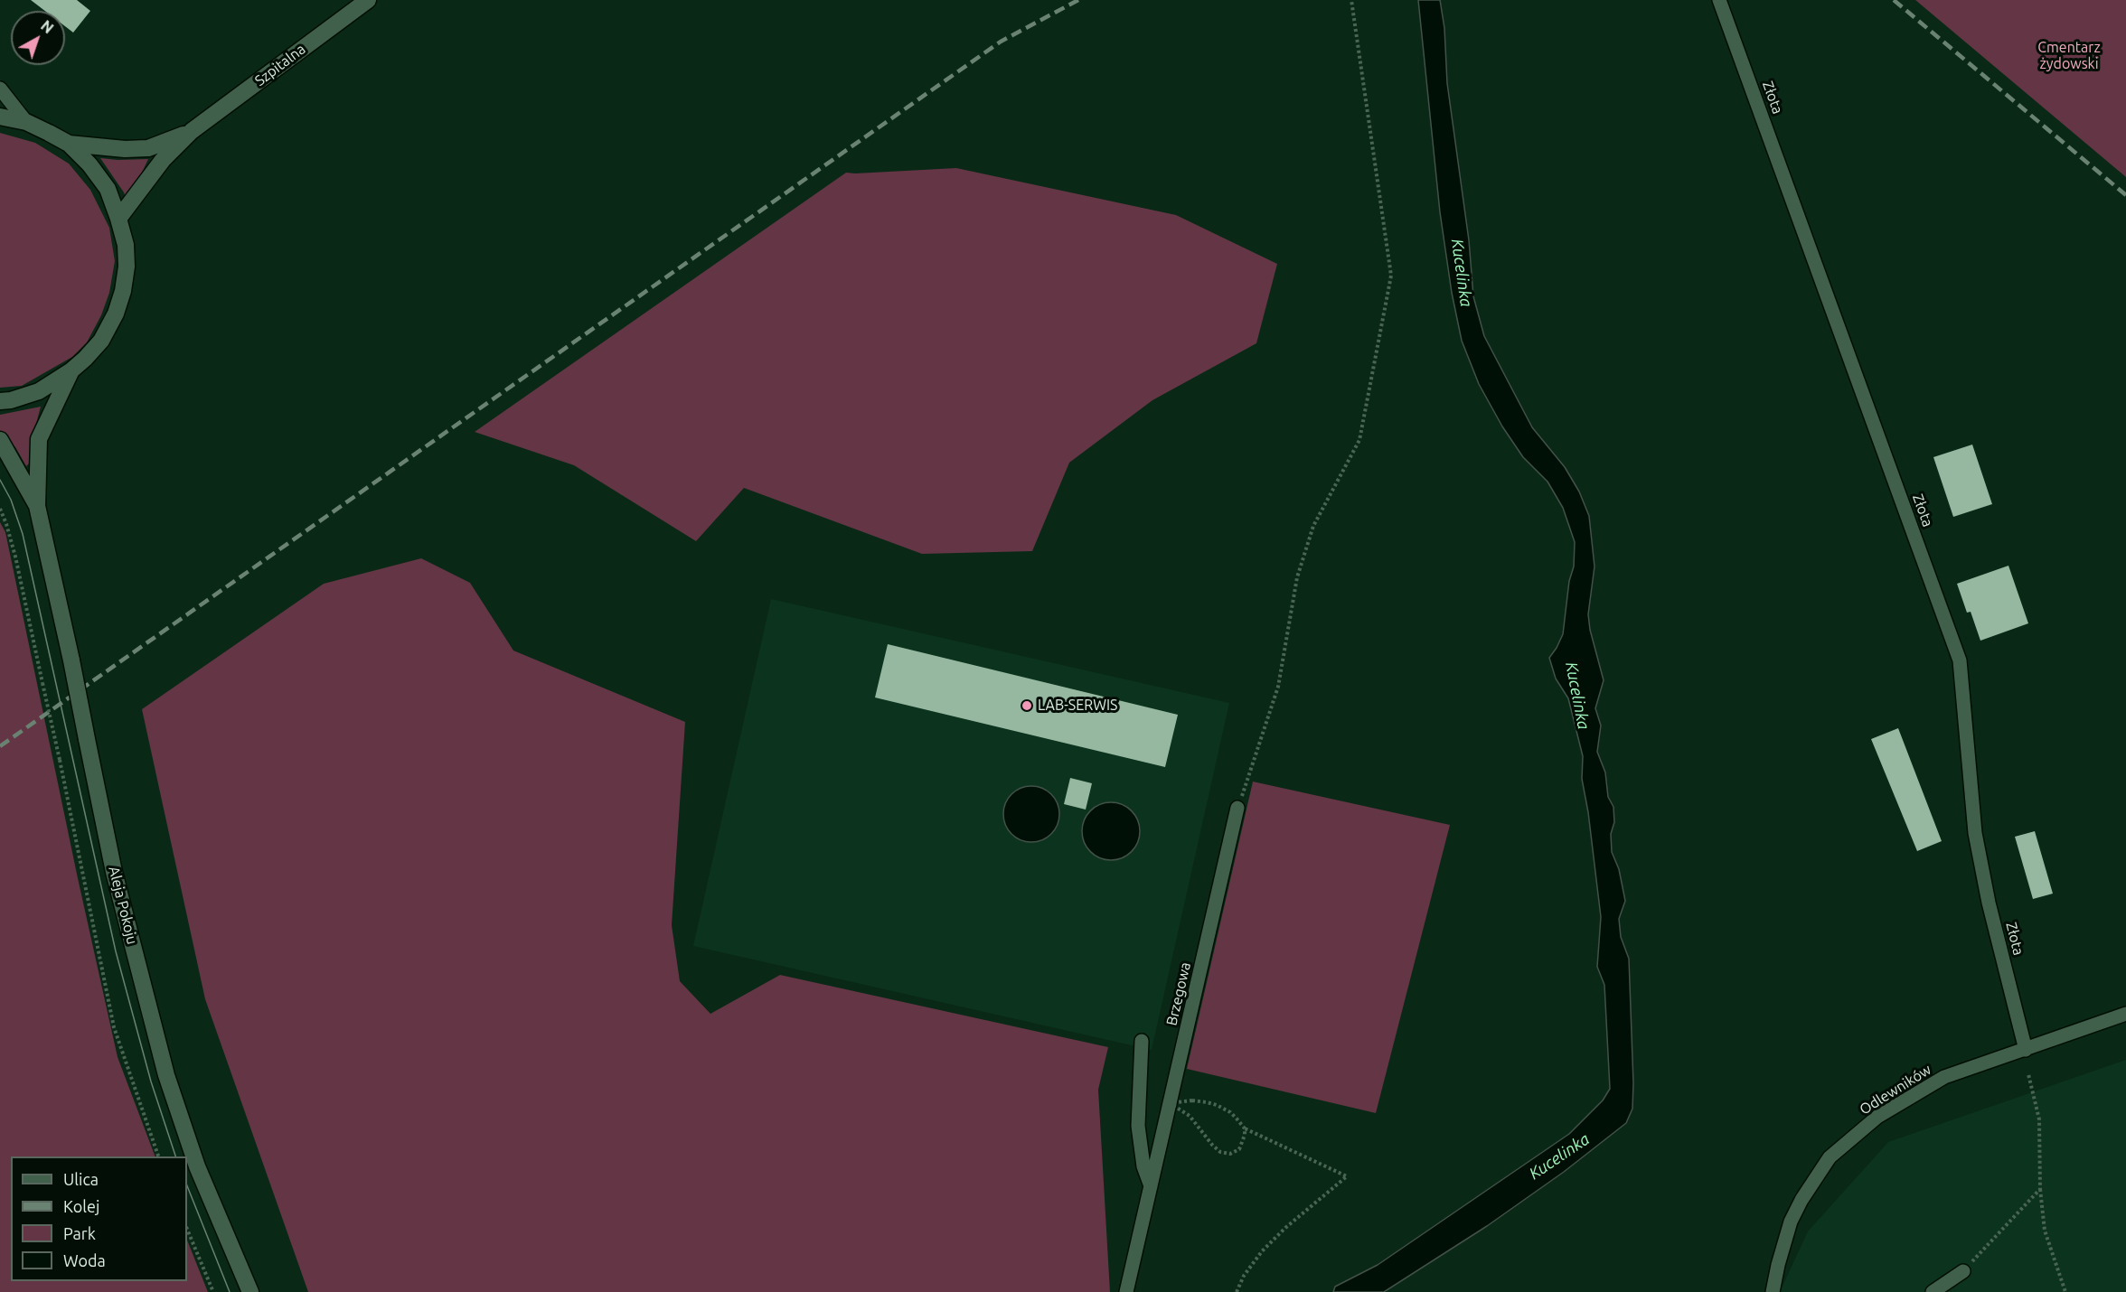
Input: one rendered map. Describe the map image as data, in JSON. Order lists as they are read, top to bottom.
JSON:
{
  "streets": {
    "street": [
      "Szpitalna",
      "Złota",
      "Aleja Pokoju",
      "Brzegowa",
      "Odlewników"
    ]
  },
  "crossings": [
    ["Złota", "Odlewników"]
  ],
  "water": ["Kucelinka"],
  "parks": ["Cmentarz żydowski"],
  "places": ["LAB-SERWIS"],
  "legend": [
    "Ulica",
    "Kolej",
    "Park",
    "Woda"
  ],
  "north": "top right"
}
